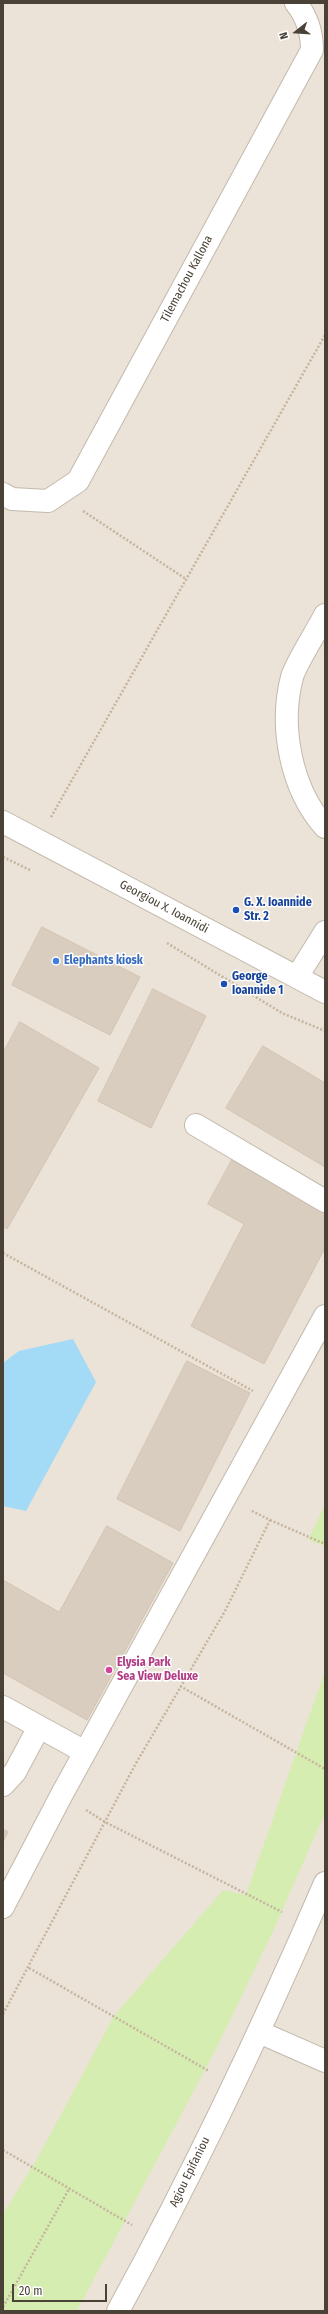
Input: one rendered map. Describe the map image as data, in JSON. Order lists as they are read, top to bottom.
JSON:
{
  "streets": {
    "street": ["Tilemachou Kallona", "Georgiou X. Ioannidi", "Agiou Epifaniou"]
  },
  "places": [
    "G. X. Ioannide Str. 2",
    "Elephants kiosk",
    "George Ioannide 1",
    "Elysia Park Sea View Deluxe"
  ],
  "scale_bar": "20 m",
  "north": "left"
}
